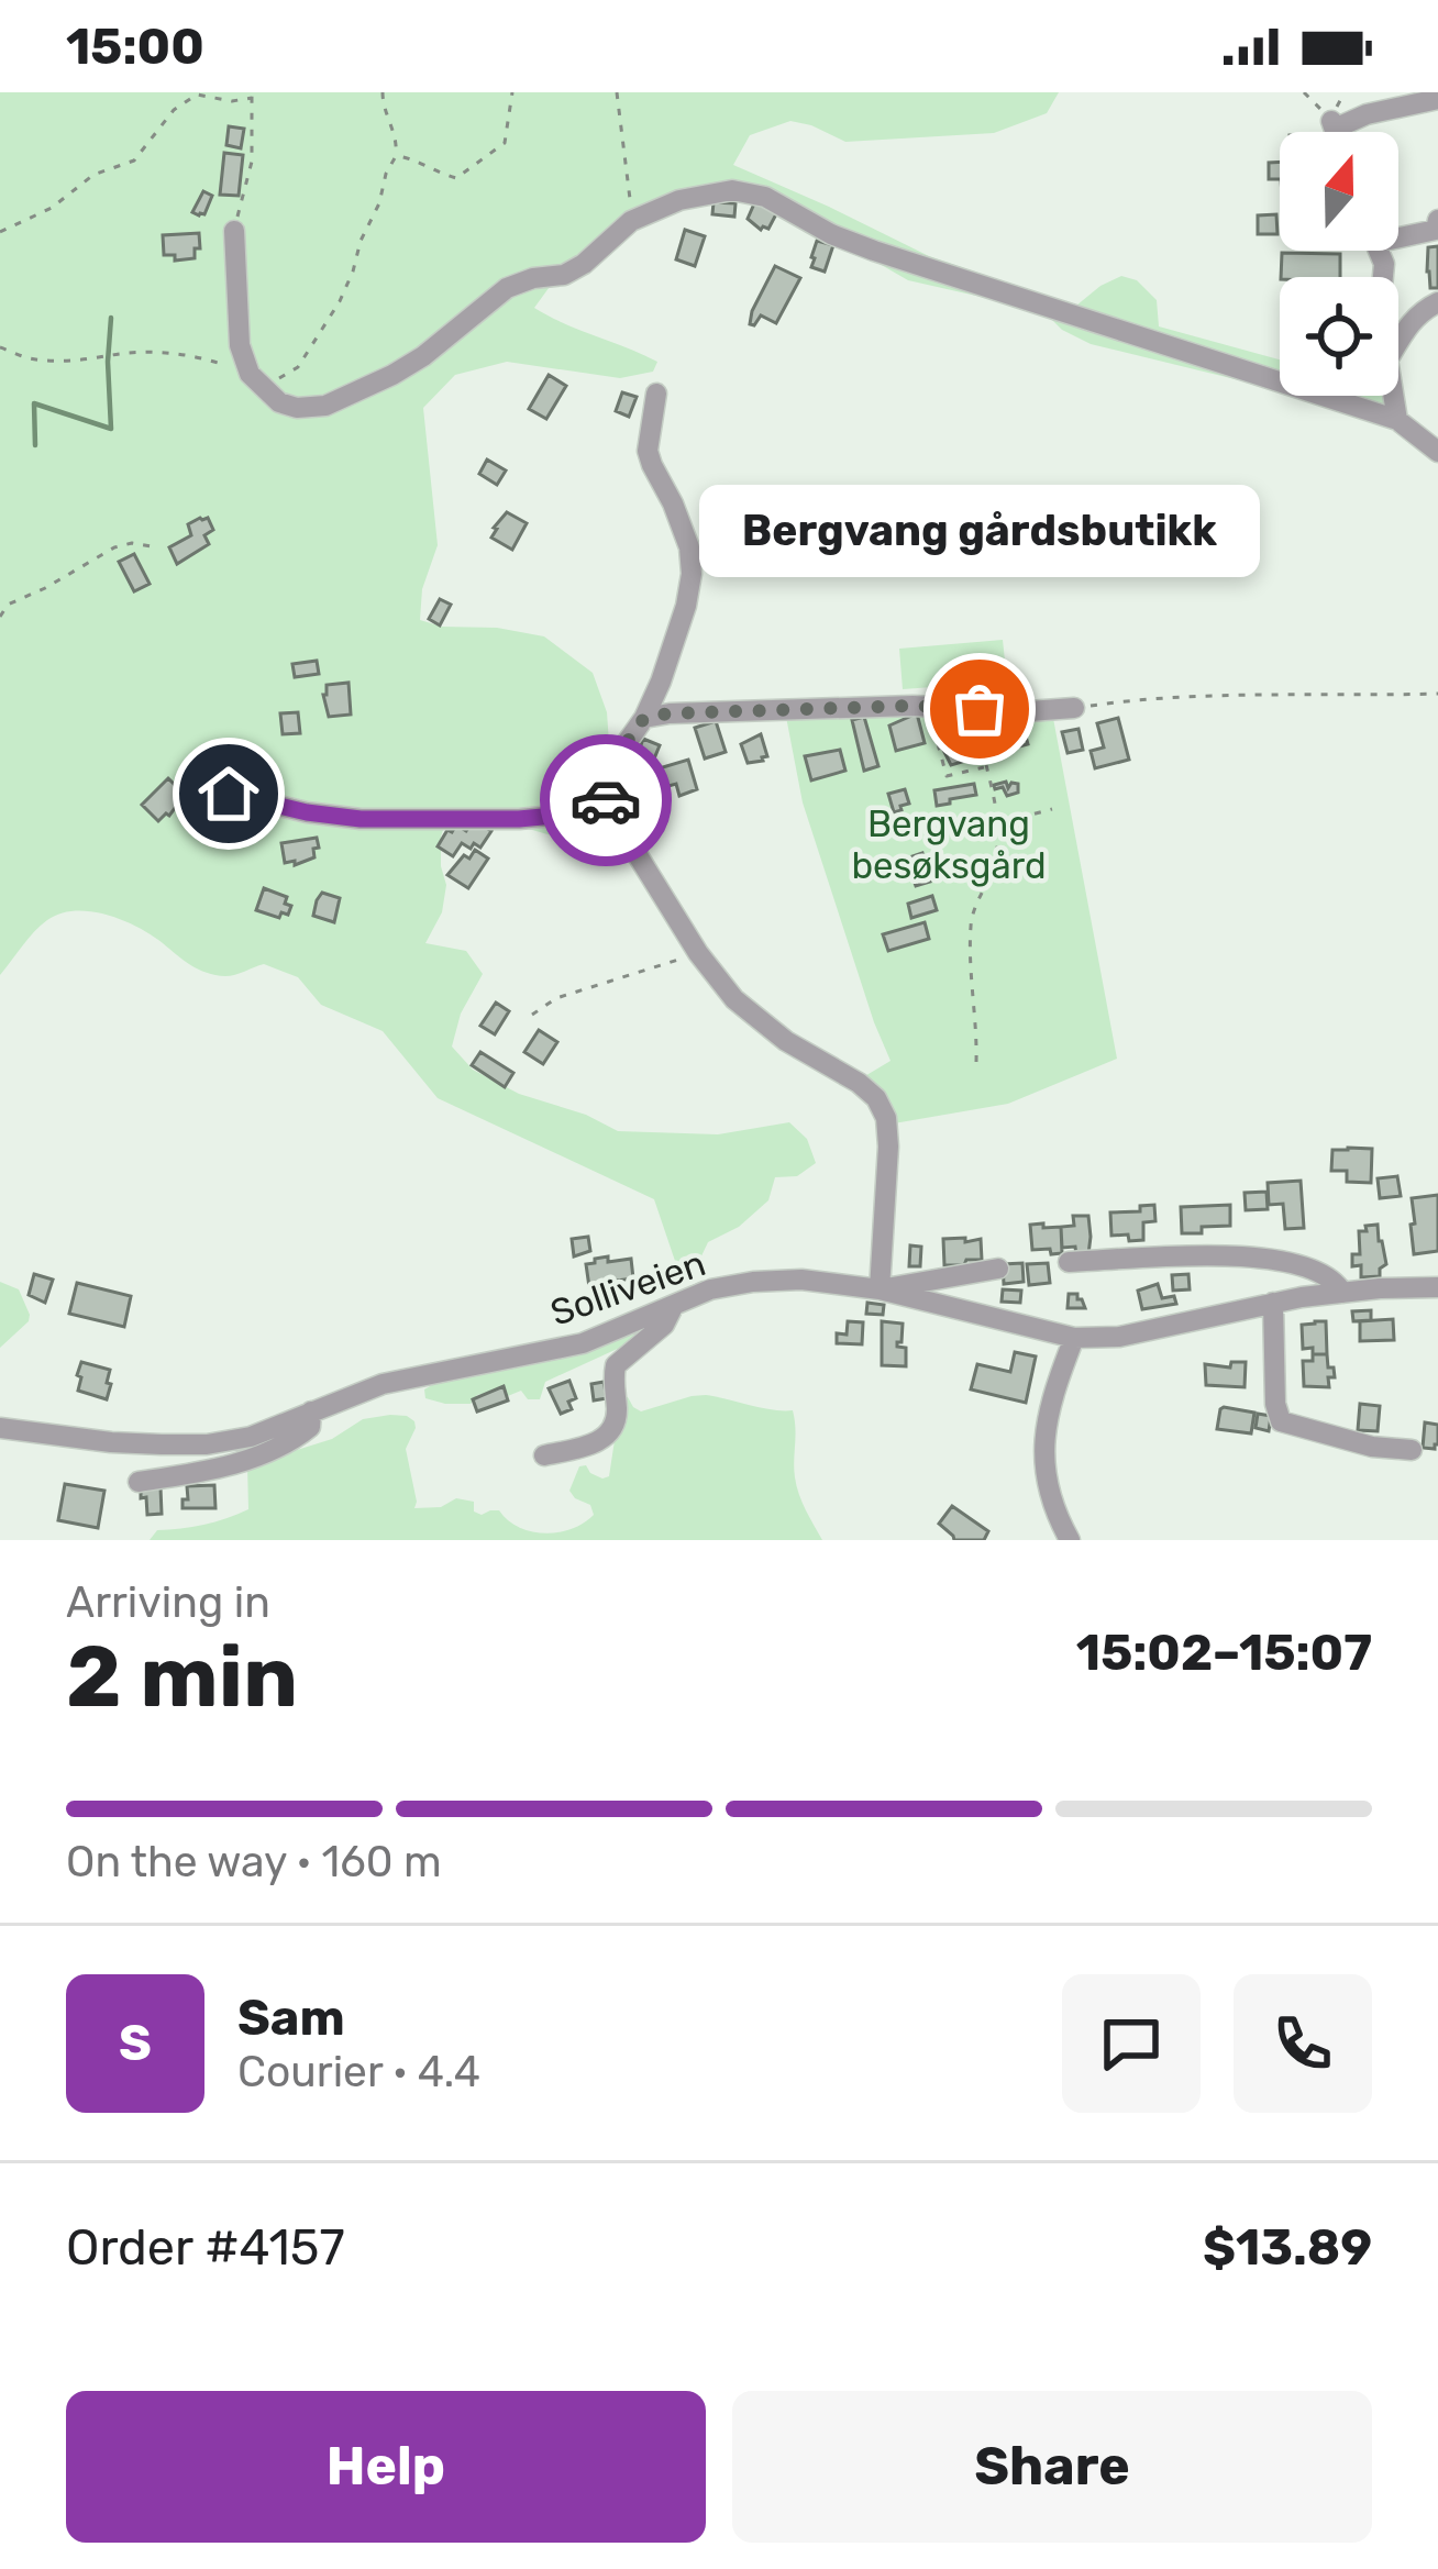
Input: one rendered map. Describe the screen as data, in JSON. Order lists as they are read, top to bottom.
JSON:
{
  "streets": {
    "street": ["Solliveien"]
  },
  "parks": ["Bergvang besøksgård"],
  "places": ["Bergvang gårdsbutikk"],
  "north": "top",
  "page": {
    "status": "15:00",
    "bubble": "Bergvang gårdsbutikk",
    "heading": ["2 min", "Arriving in", "15:02–15:07"],
    "panel": [
      "Sam",
      "Courier · 4.4",
      "Order #4157",
      "$13.89"
    ],
    "bar": "On the way · 160 m",
    "round": "S",
    "buttons": ["Help", "Share"]
  }
}
